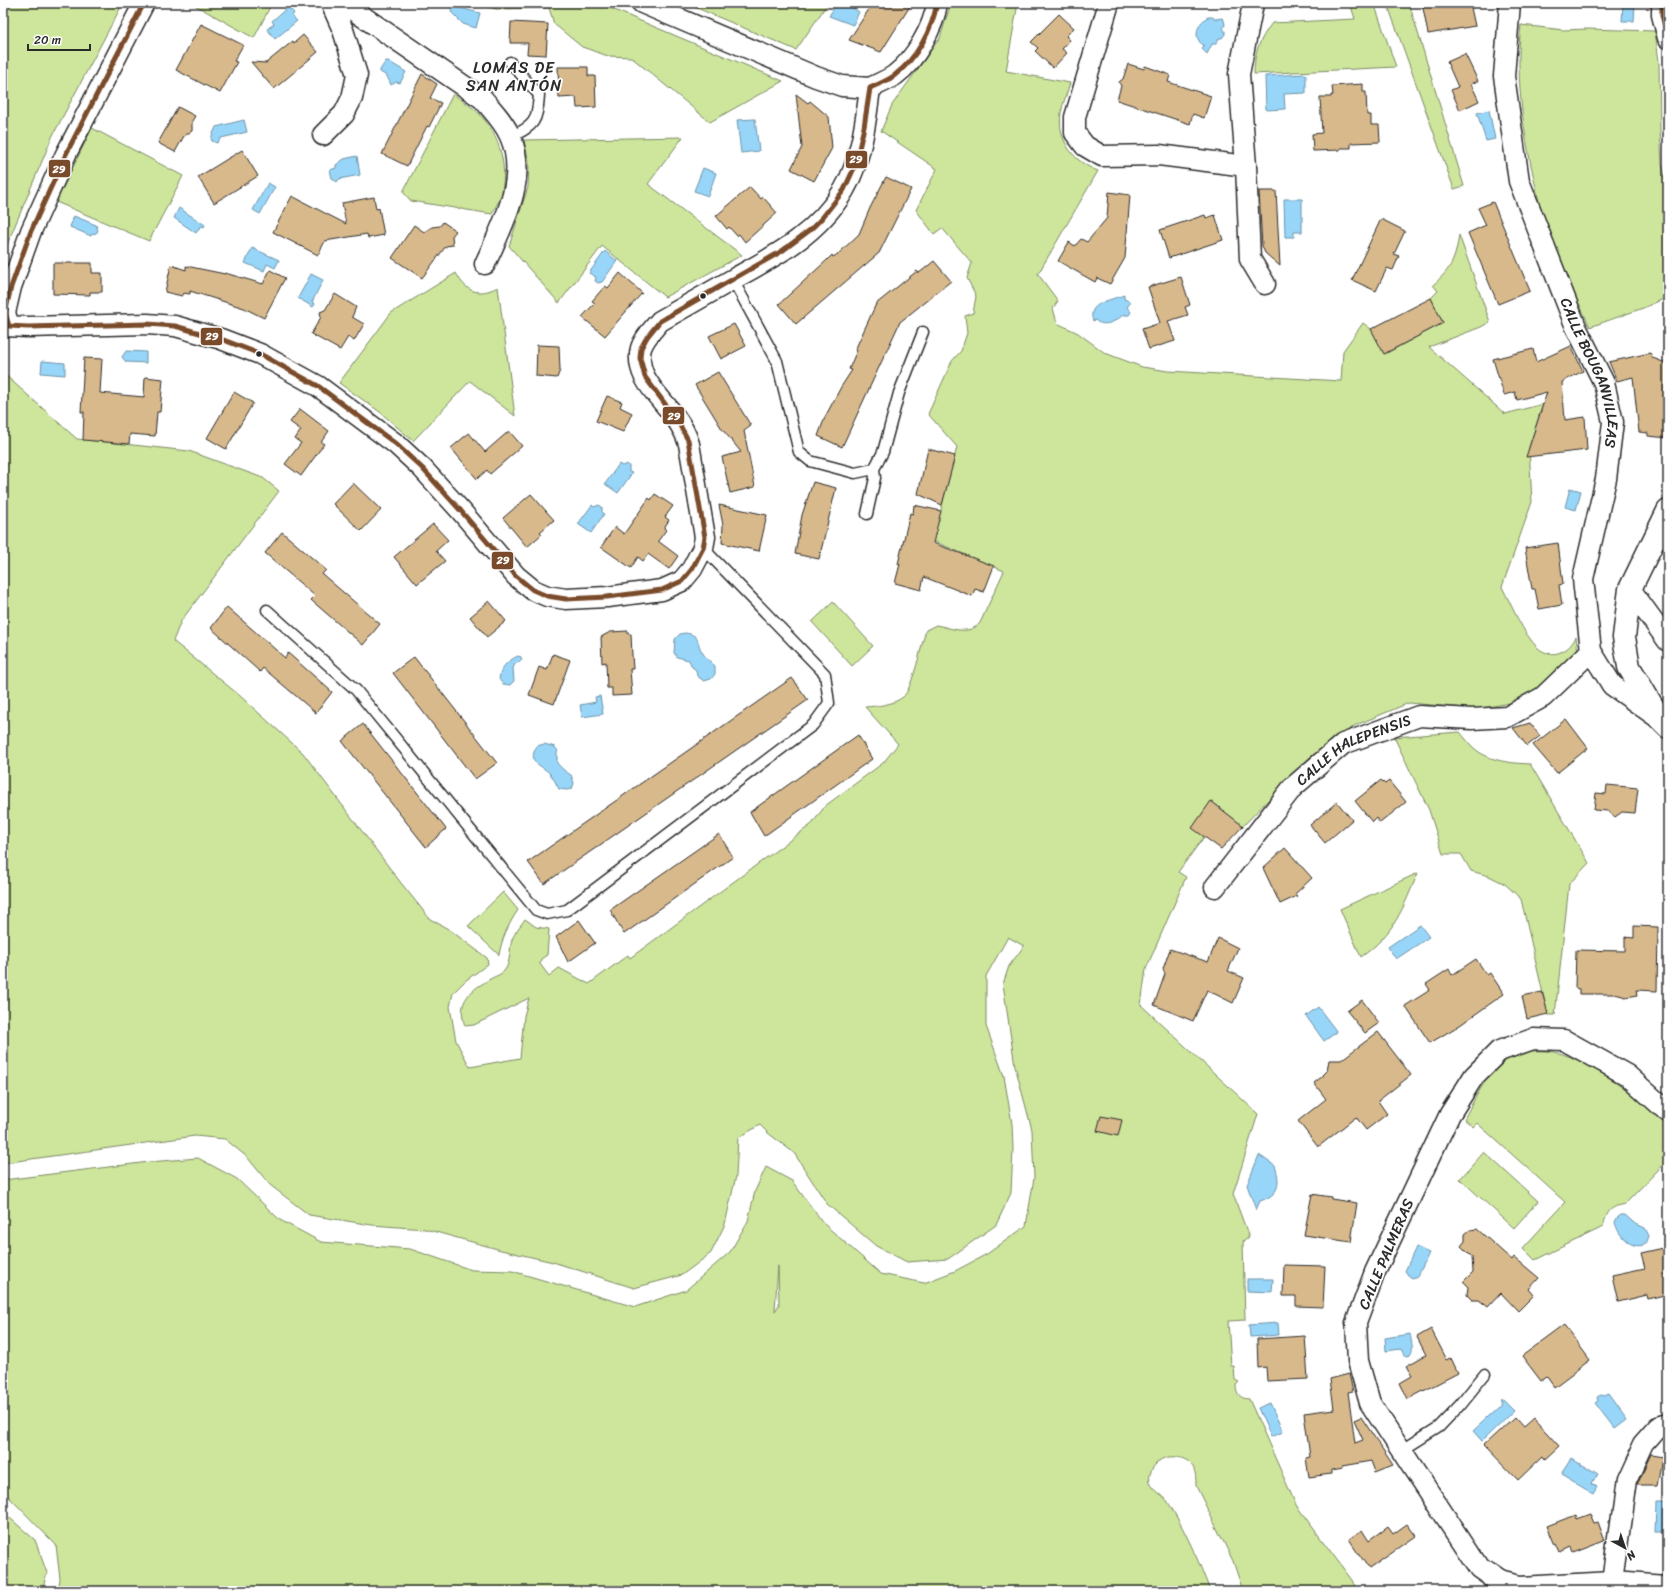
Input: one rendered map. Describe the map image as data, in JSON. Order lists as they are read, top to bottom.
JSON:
{
  "streets": {
    "street": ["CALLE BOUGANVILLEAS", "CALLE HALEPENSIS", "CALLE PALMERAS"]
  },
  "crossings": [
    ["CALLE BOUGANVILLEAS", "CALLE HALEPENSIS"]
  ],
  "districts": ["LOMAS DE SAN ANTÓN"],
  "lines": ["transit line 29"],
  "scale_bar": "20 m",
  "north": "bottom right"
}
